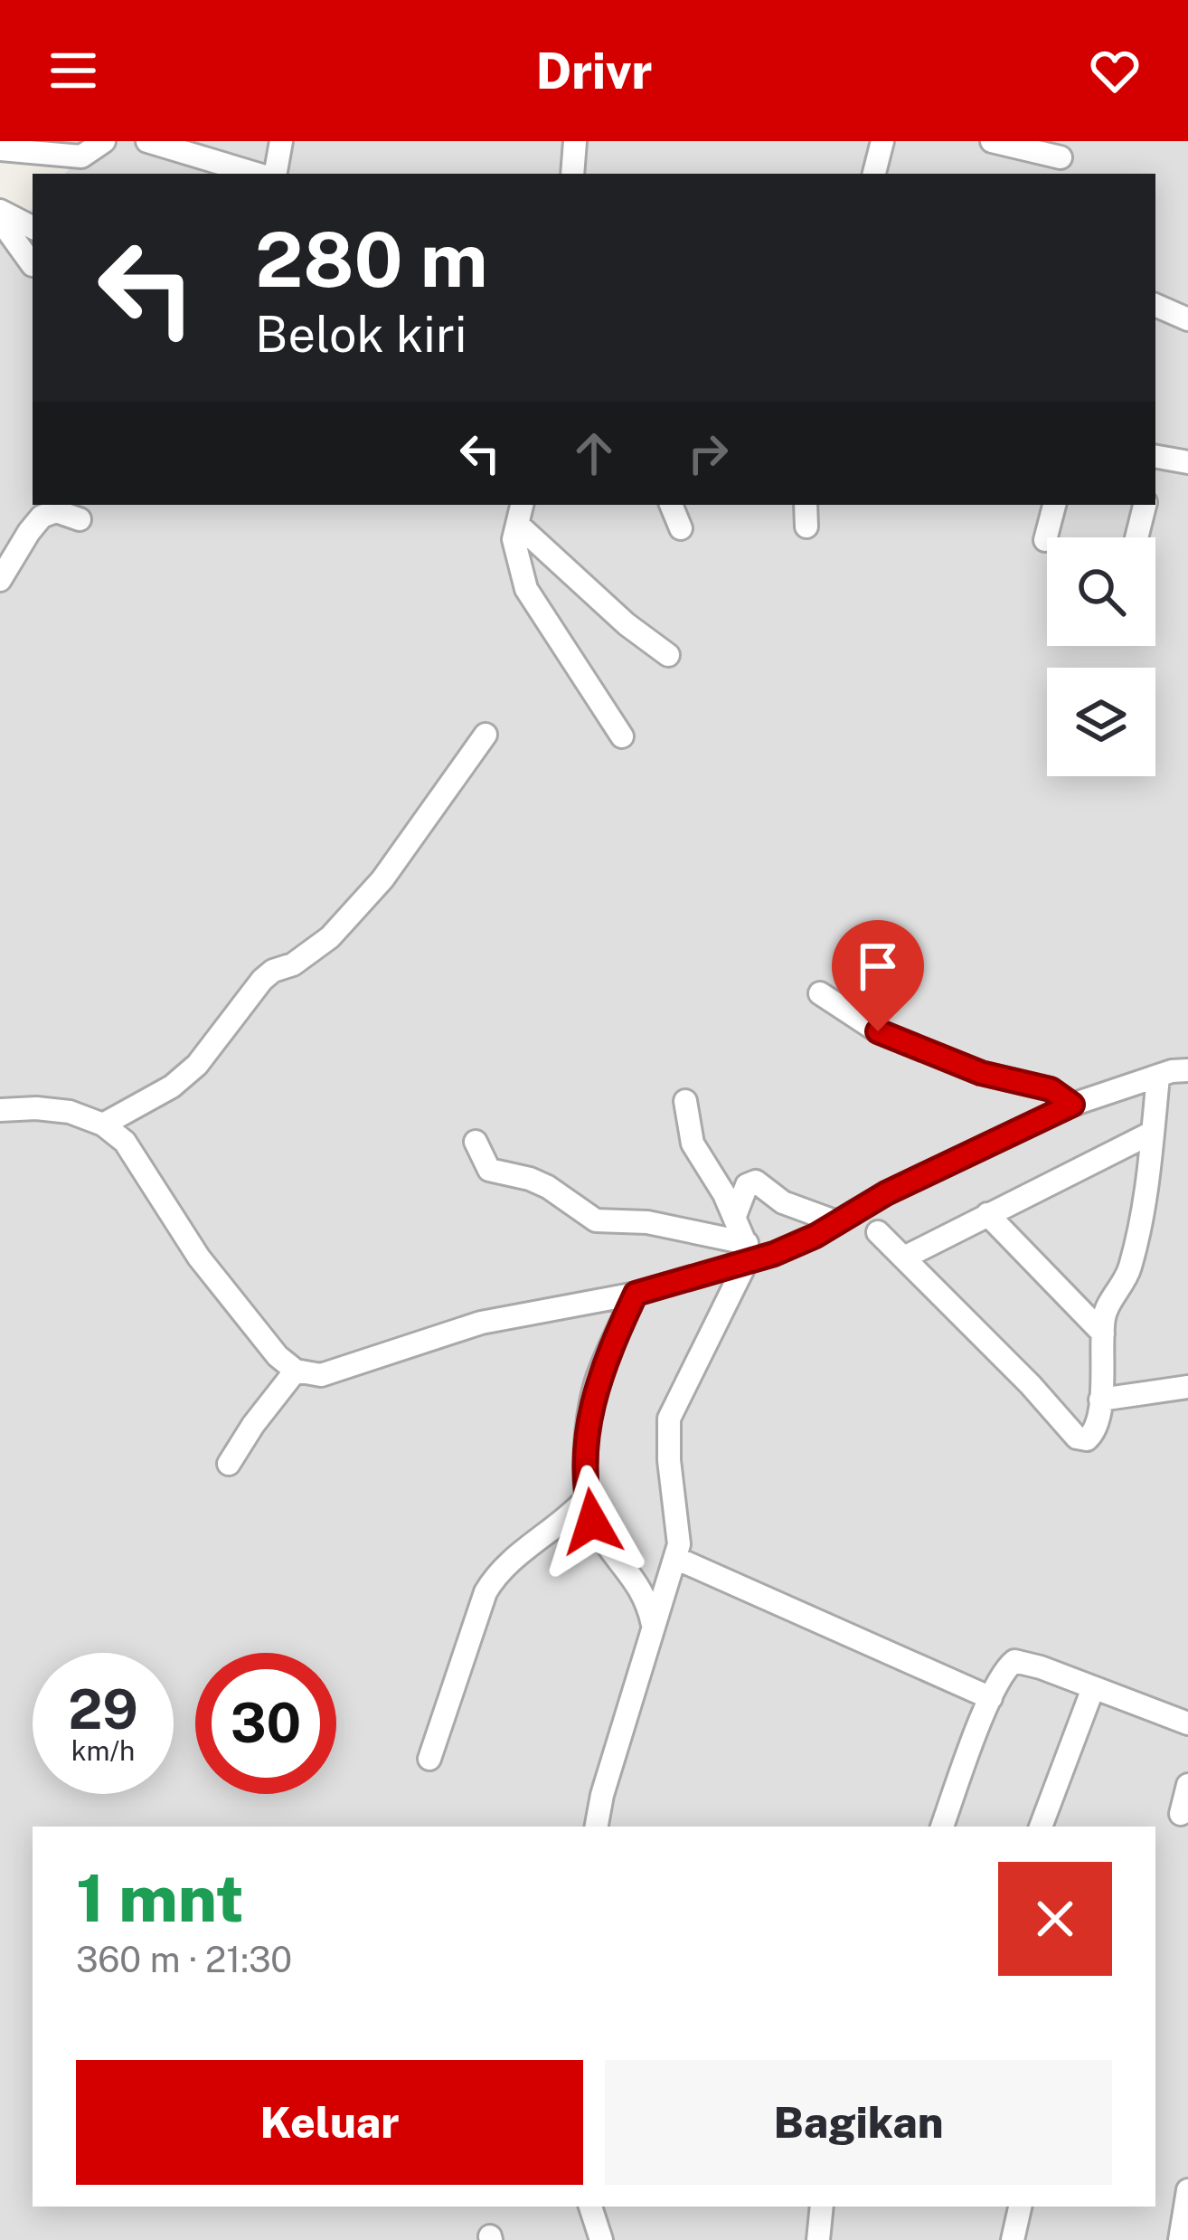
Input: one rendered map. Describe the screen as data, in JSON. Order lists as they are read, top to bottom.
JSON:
{
  "page": {
    "header": "Drivr",
    "turn": ["280 m", "Belok kiri"],
    "speed": "29 km/h",
    "limit": "30",
    "heading": ["1 mnt", "360 m · 21:30"],
    "buttons": ["Keluar", "Bagikan"]
  }
}
